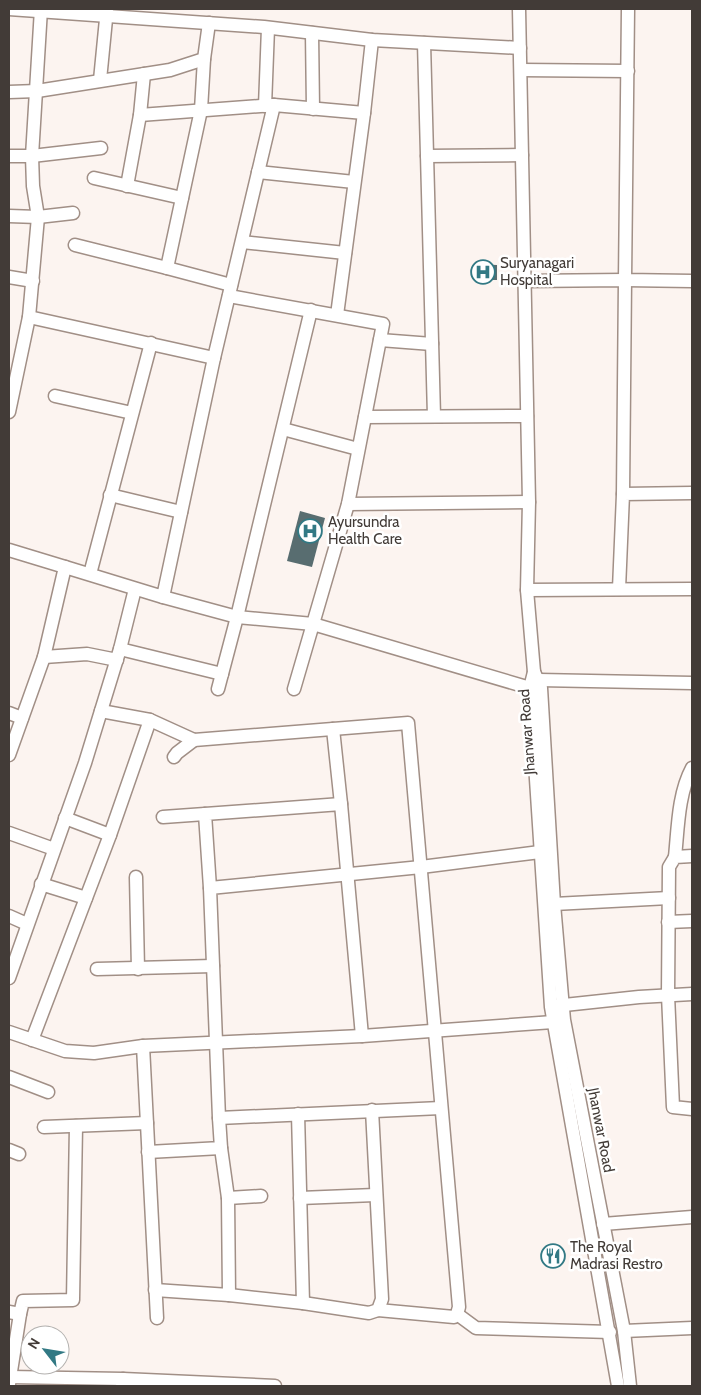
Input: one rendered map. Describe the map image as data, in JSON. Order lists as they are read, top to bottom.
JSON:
{
  "streets": {
    "street": ["Jhanwar Road"]
  },
  "places": {
    "hospital": ["Suryanagari Hospital", "Ayursundra Health Care"],
    "restaurant": ["The Royal Madrasi Restro"]
  },
  "north": "top left"
}
